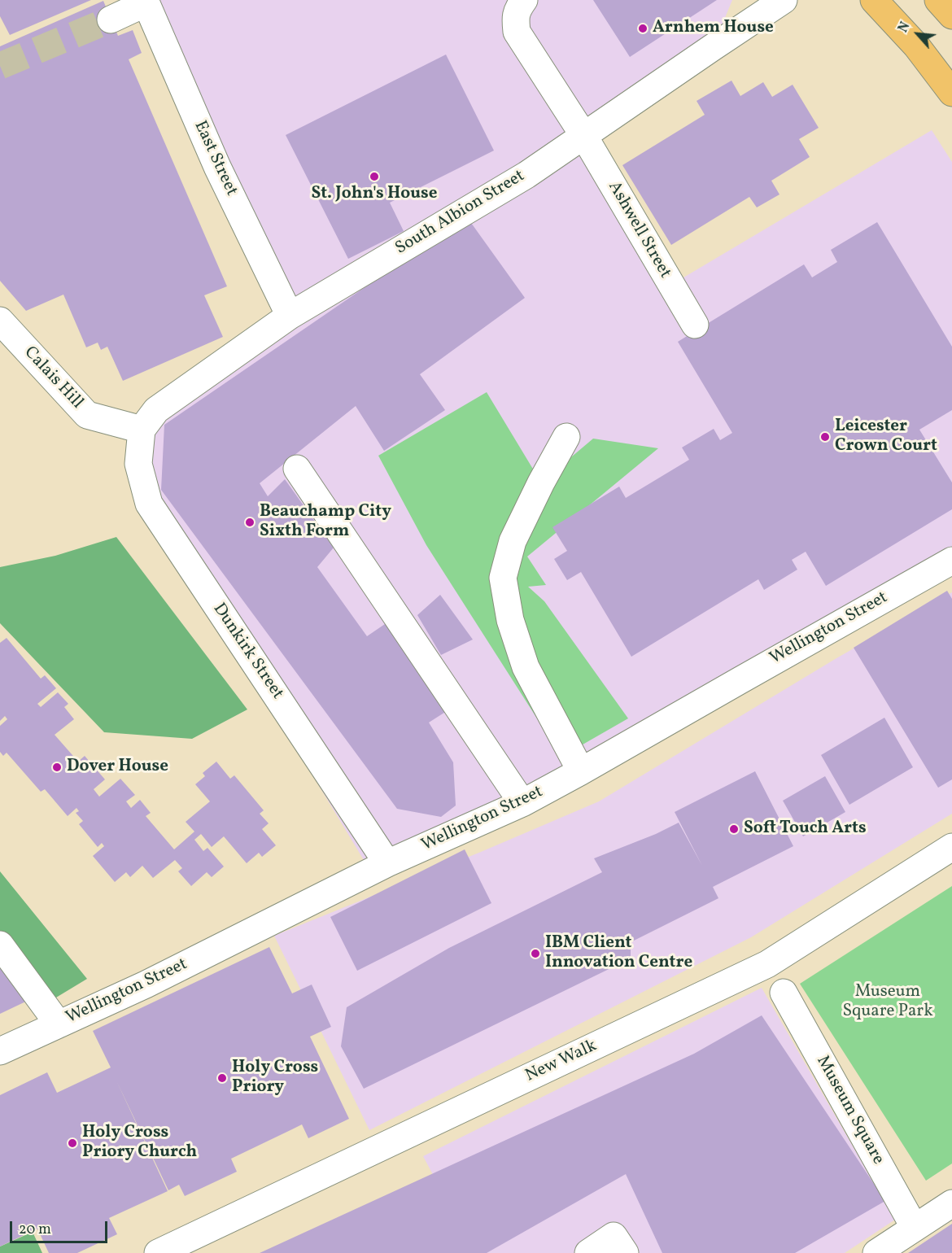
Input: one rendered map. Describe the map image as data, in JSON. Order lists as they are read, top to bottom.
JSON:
{
  "streets": {
    "street": [
      "East Street",
      "South Albion Street",
      "Ashwell Street",
      "Calais Hill",
      "Wellington Street",
      "Dunkirk Street",
      "New Walk",
      "Museum Square"
    ]
  },
  "crossings": [
    ["East Street", "South Albion Street"],
    ["South Albion Street", "Ashwell Street"],
    ["South Albion Street", "Calais Hill"],
    ["South Albion Street", "Dunkirk Street"],
    ["Calais Hill", "Dunkirk Street"],
    ["Wellington Street", "Dunkirk Street"]
  ],
  "parks": ["Museum Square Park"],
  "places": [
    "Arnhem House",
    "St. John's House",
    "Leicester Crown Court",
    "Beauchamp City Sixth Form",
    "Dover House",
    "Soft Touch Arts",
    "IBM Client Innovation Centre",
    "Holy Cross Priory",
    "Holy Cross Priory Church"
  ],
  "scale_bar": "20 m",
  "north": "top left"
}
